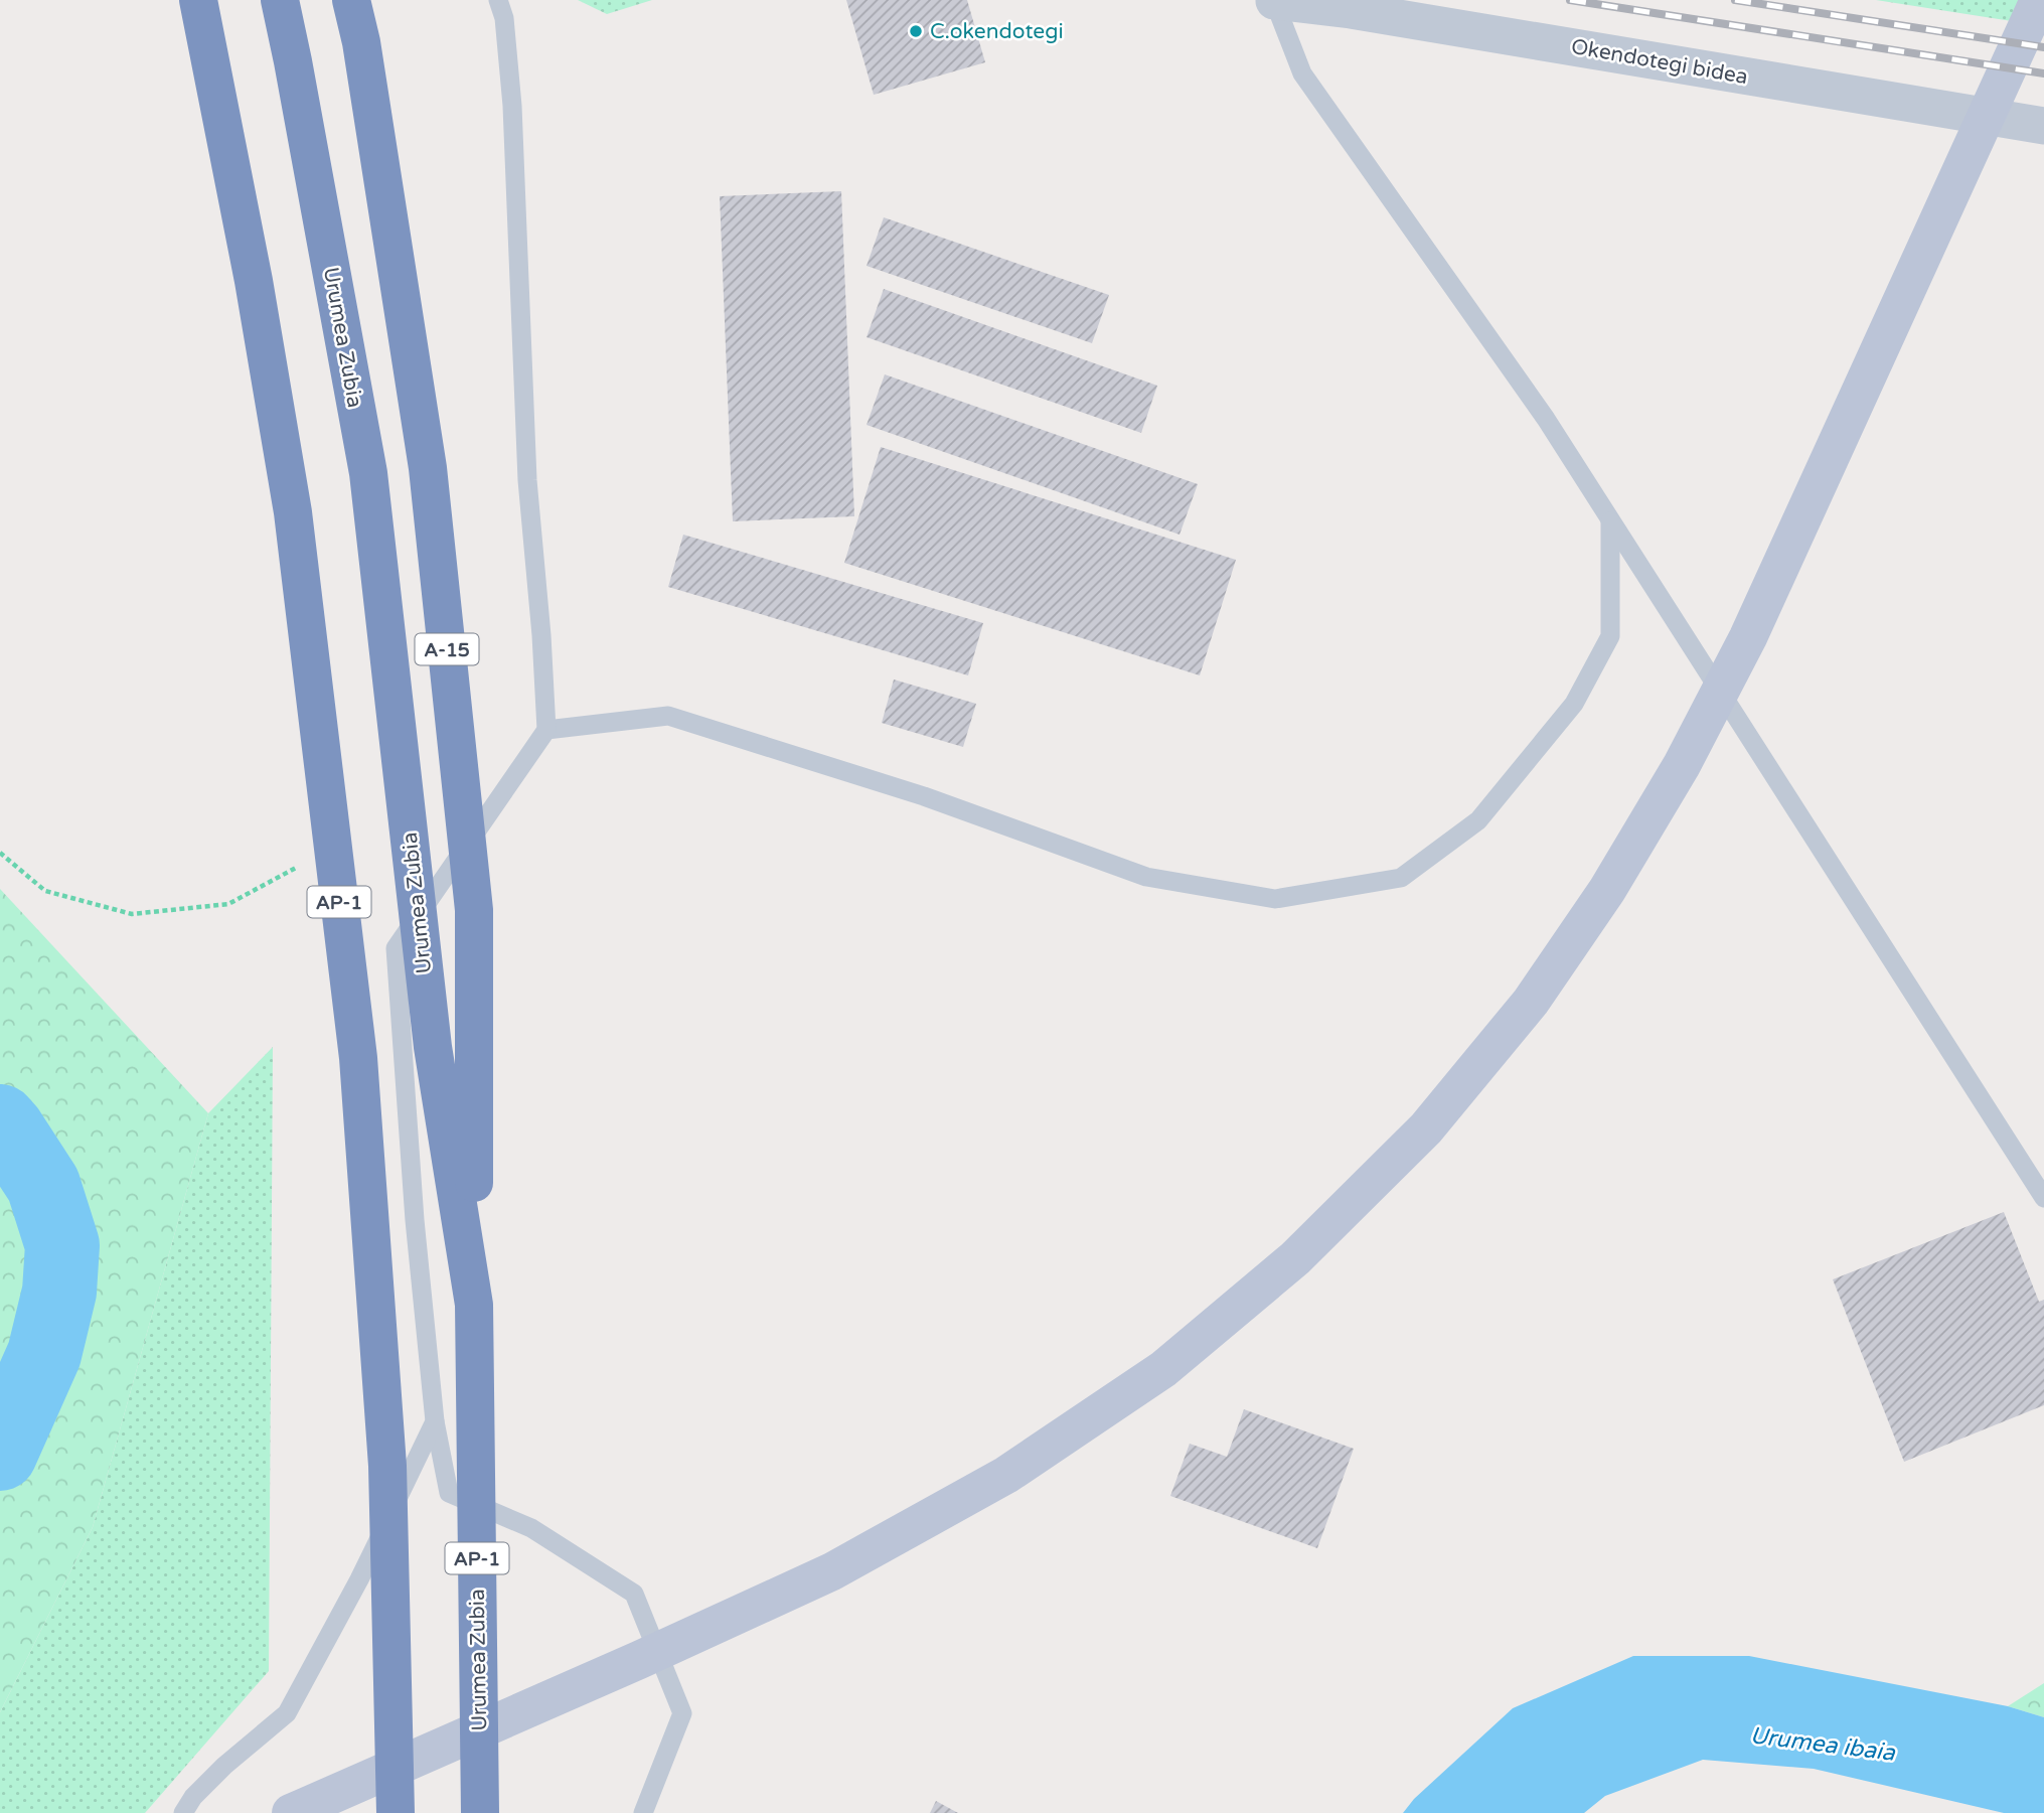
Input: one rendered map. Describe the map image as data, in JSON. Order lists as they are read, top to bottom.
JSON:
{
  "streets": {
    "highway": ["Urumea Zubia", "A-15", "AP-1"],
    "street": ["Okendotegi bidea"]
  },
  "crossings": [
    ["Urumea Zubia", "A-15"]
  ],
  "water": ["Urumea ibaia"],
  "places": ["C.okendotegi"]
}
